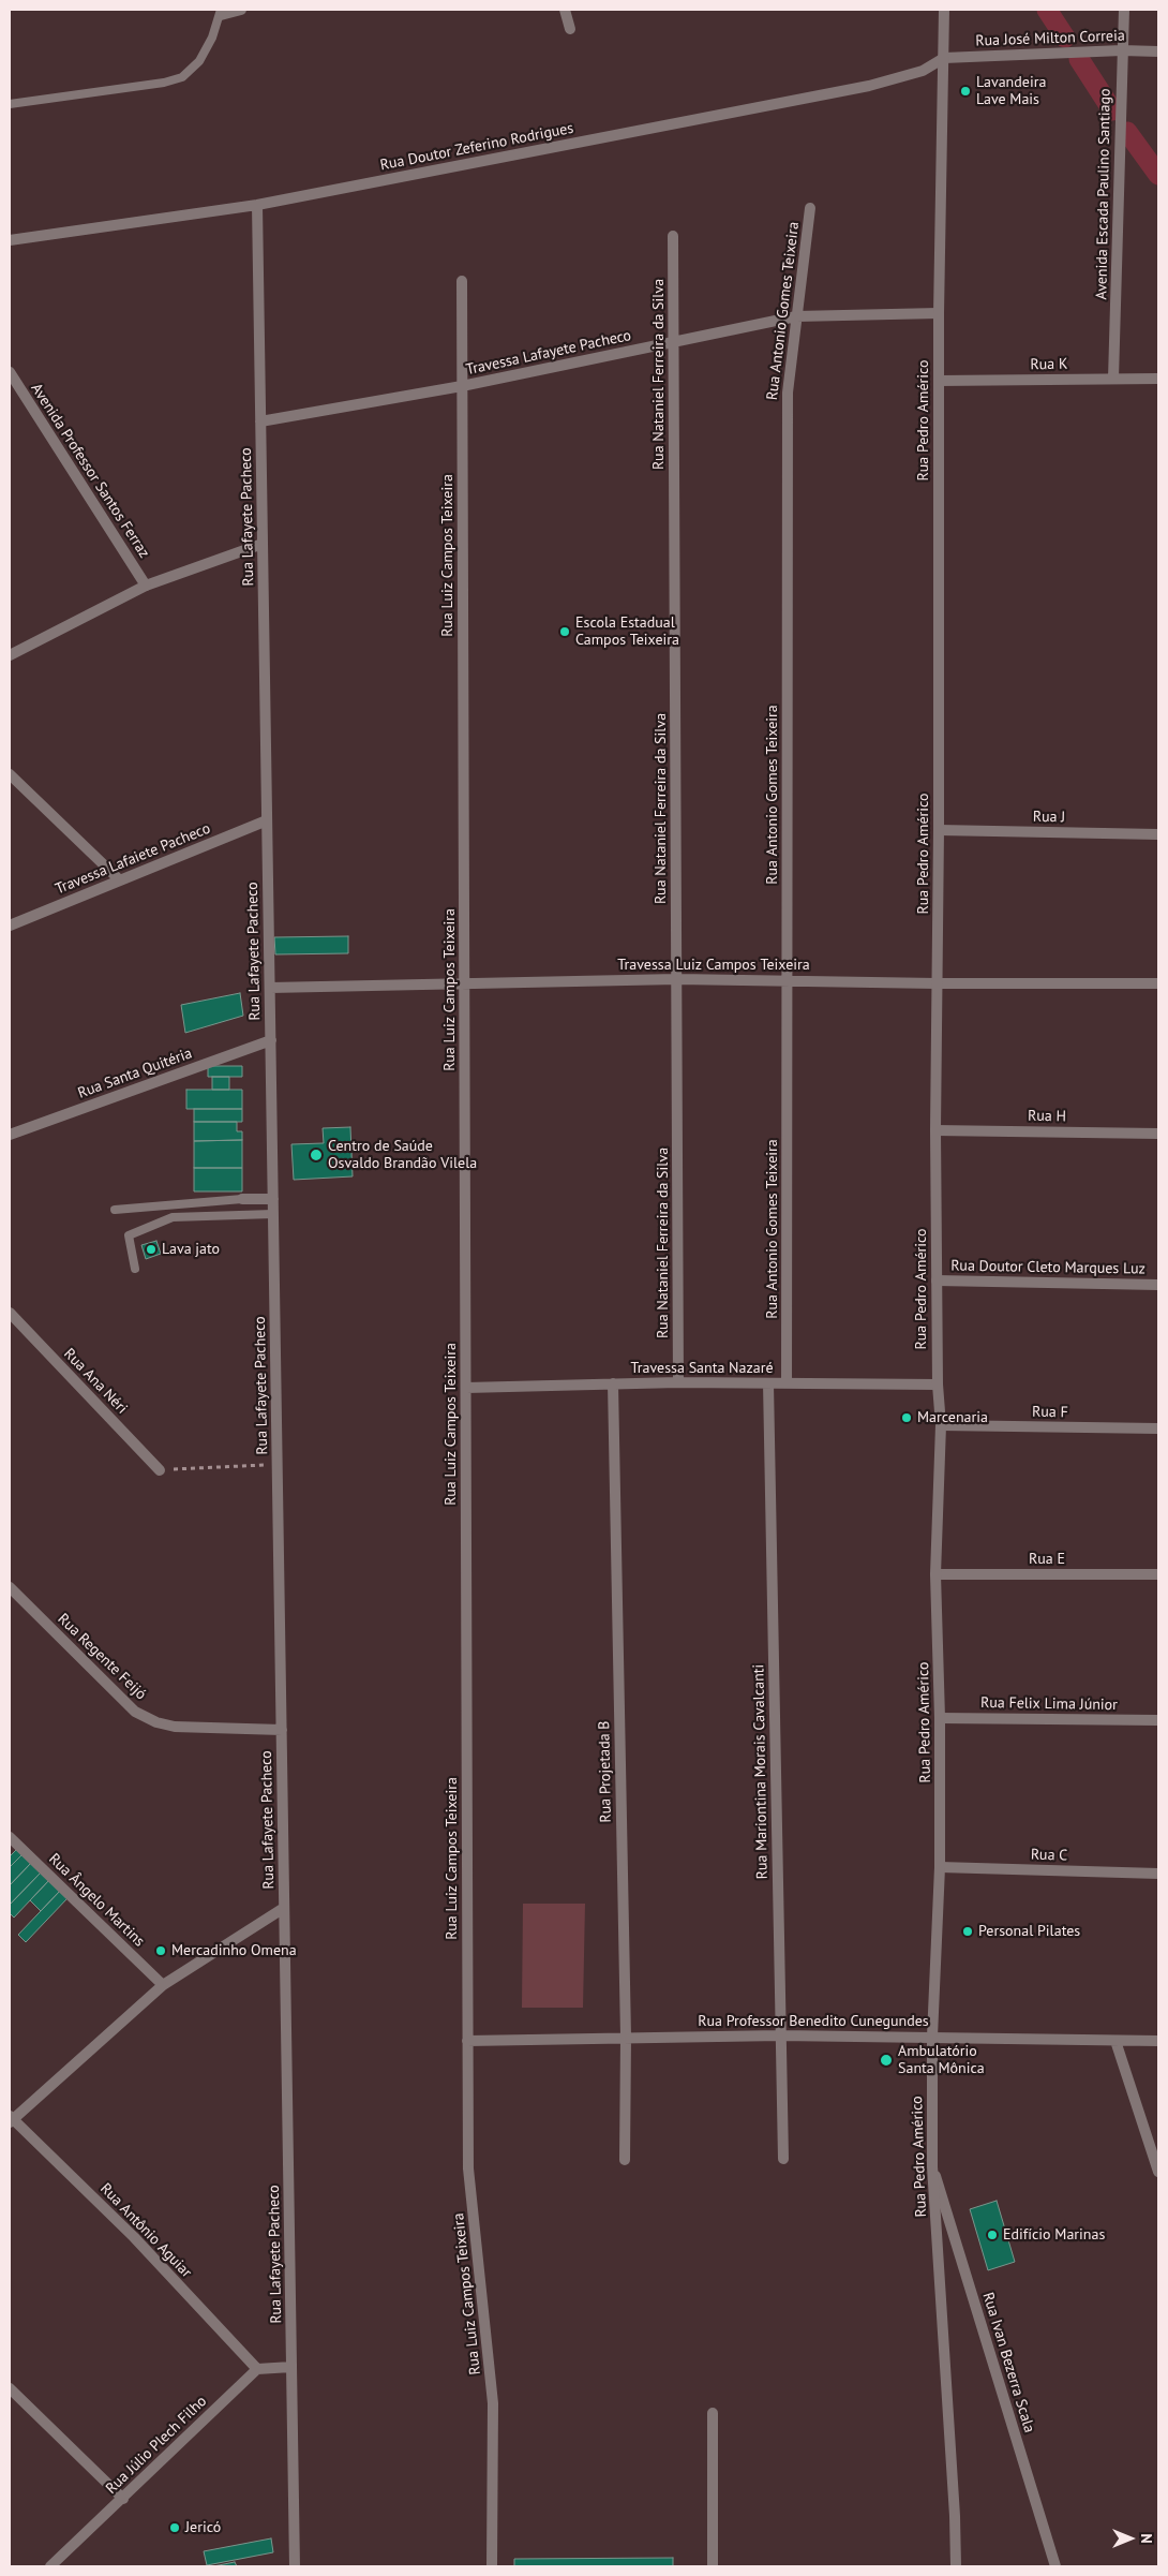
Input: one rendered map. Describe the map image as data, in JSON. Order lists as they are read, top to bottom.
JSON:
{
  "streets": {
    "street": [
      "Rua José Milton Correia",
      "Rua Doutor Zeferino Rodrigues",
      "Avenida Escada Paulino Santiago",
      "Rua Antonio Gomes Teixeira",
      "Travessa Lafayete Pacheco",
      "Rua K",
      "Rua Nataniel Ferreira da Silva",
      "Rua Pedro Américo",
      "Avenida Professor Santos Ferraz",
      "Rua Lafayete Pacheco",
      "Rua Luiz Campos Teixeira",
      "Rua J",
      "Travessa Lafaiete Pacheco",
      "Travessa Luiz Campos Teixeira",
      "Rua Santa Quitéria",
      "Rua H",
      "Rua Doutor Cleto Marques Luz",
      "Travessa Santa Nazaré",
      "Rua Ana Néri",
      "Rua F",
      "Rua E",
      "Rua Regente Feijó",
      "Rua Felix Lima Júnior",
      "Rua Projetada B",
      "Rua Mariontina Morais Cavalcanti",
      "Rua C",
      "Rua Ângelo Martins",
      "Rua Professor Benedito Cunegundes",
      "Rua Antônio Aguiar",
      "Rua Ivan Bezerra Scala",
      "Rua Júlio Plech Filho"
    ]
  },
  "crossings": [
    ["Rua José Milton Correia", "Rua Doutor Zeferino Rodrigues"],
    ["Rua José Milton Correia", "Avenida Escada Paulino Santiago"],
    ["Rua José Milton Correia", "Rua Pedro Américo"],
    ["Rua Doutor Zeferino Rodrigues", "Rua Pedro Américo"],
    ["Rua Doutor Zeferino Rodrigues", "Rua Lafayete Pacheco"],
    ["Avenida Escada Paulino Santiago", "Rua K"],
    ["Rua Antonio Gomes Teixeira", "Travessa Lafayete Pacheco"],
    ["Rua Antonio Gomes Teixeira", "Travessa Luiz Campos Teixeira"],
    ["Rua Antonio Gomes Teixeira", "Travessa Santa Nazaré"],
    ["Travessa Lafayete Pacheco", "Rua Nataniel Ferreira da Silva"],
    ["Travessa Lafayete Pacheco", "Rua Pedro Américo"],
    ["Travessa Lafayete Pacheco", "Rua Lafayete Pacheco"],
    ["Travessa Lafayete Pacheco", "Rua Luiz Campos Teixeira"],
    ["Rua K", "Rua Pedro Américo"],
    ["Rua Nataniel Ferreira da Silva", "Travessa Luiz Campos Teixeira"],
    ["Rua Nataniel Ferreira da Silva", "Travessa Santa Nazaré"],
    ["Rua Pedro Américo", "Rua J"],
    ["Rua Pedro Américo", "Travessa Luiz Campos Teixeira"],
    ["Rua Pedro Américo", "Rua H"],
    ["Rua Pedro Américo", "Rua Doutor Cleto Marques Luz"],
    ["Rua Pedro Américo", "Travessa Santa Nazaré"],
    ["Rua Pedro Américo", "Rua F"],
    ["Rua Pedro Américo", "Rua E"],
    ["Rua Pedro Américo", "Rua Felix Lima Júnior"],
    ["Rua Pedro Américo", "Rua C"],
    ["Rua Pedro Américo", "Rua Professor Benedito Cunegundes"],
    ["Rua Pedro Américo", "Rua Ivan Bezerra Scala"],
    ["Rua Lafayete Pacheco", "Travessa Lafaiete Pacheco"],
    ["Rua Lafayete Pacheco", "Travessa Luiz Campos Teixeira"],
    ["Rua Lafayete Pacheco", "Rua Santa Quitéria"],
    ["Rua Lafayete Pacheco", "Rua Regente Feijó"],
    ["Rua Luiz Campos Teixeira", "Travessa Luiz Campos Teixeira"],
    ["Rua Luiz Campos Teixeira", "Travessa Santa Nazaré"],
    ["Rua Luiz Campos Teixeira", "Rua Professor Benedito Cunegundes"],
    ["Travessa Santa Nazaré", "Rua Projetada B"],
    ["Travessa Santa Nazaré", "Rua Mariontina Morais Cavalcanti"],
    ["Rua Projetada B", "Rua Professor Benedito Cunegundes"],
    ["Rua Mariontina Morais Cavalcanti", "Rua Professor Benedito Cunegundes"],
    ["Rua Antônio Aguiar", "Rua Júlio Plech Filho"]
  ],
  "places": [
    "Lavandeira Lave Mais",
    "Escola Estadual Campos Teixeira",
    "Centro de Saúde Osvaldo Brandão Vilela",
    "Lava jato",
    "Marcenaria",
    "Personal Pilates",
    "Mercadinho Omena",
    "Ambulatório Santa Mônica",
    "Edifício Marinas",
    "Jericó"
  ],
  "north": "right"
}
